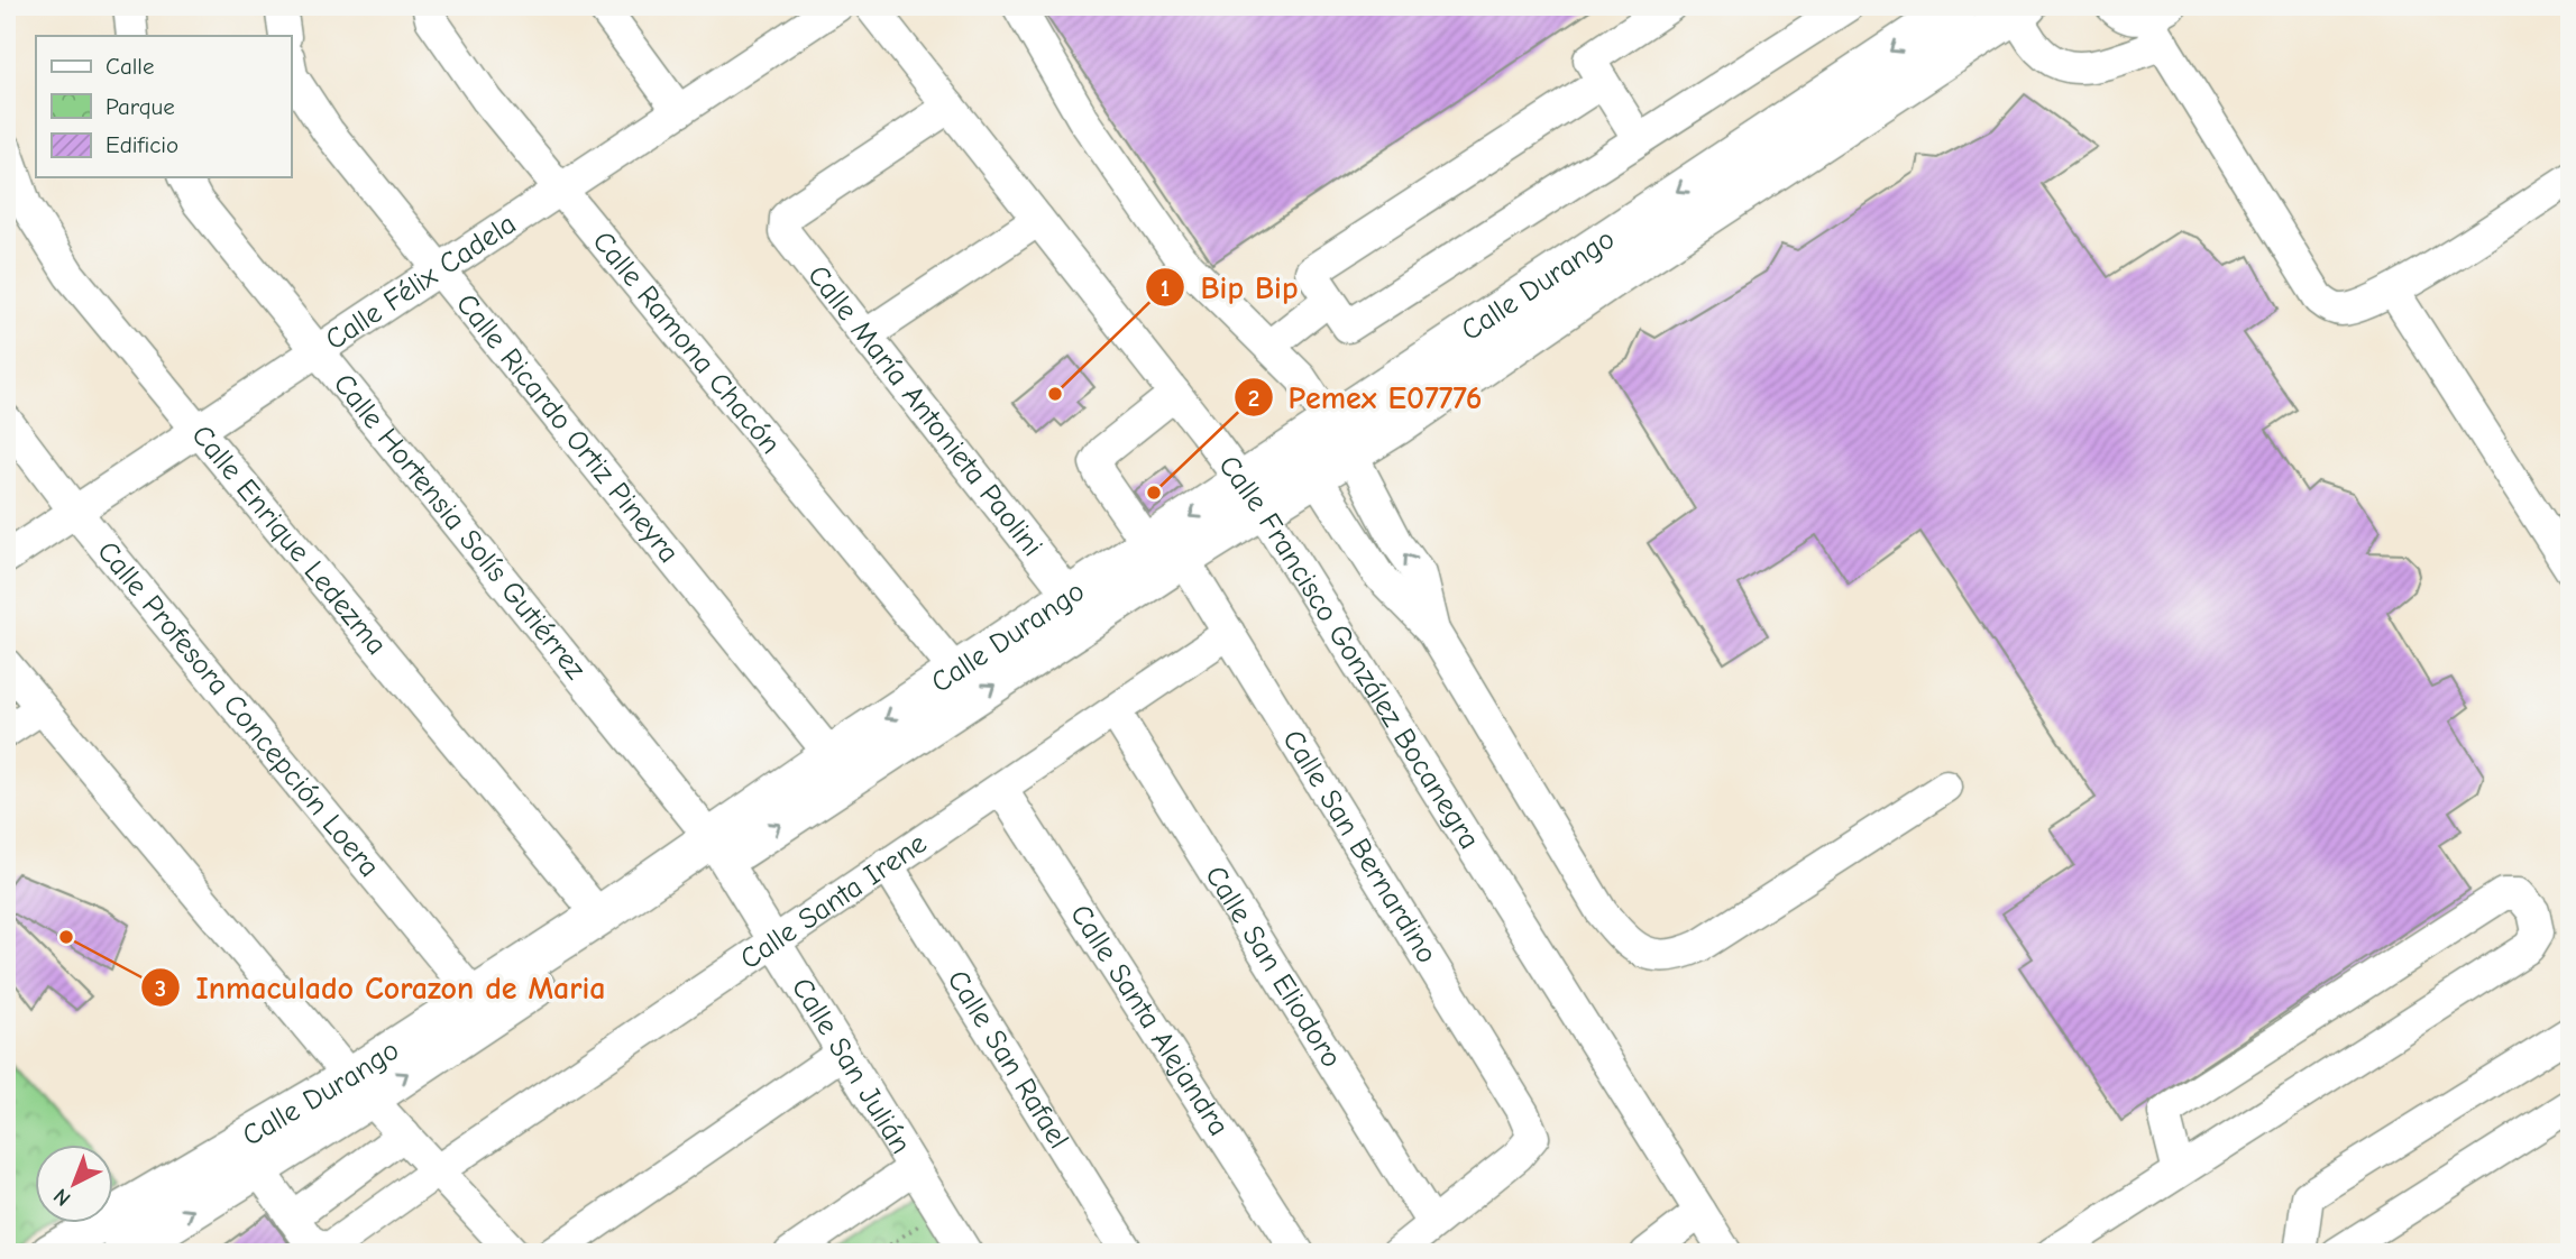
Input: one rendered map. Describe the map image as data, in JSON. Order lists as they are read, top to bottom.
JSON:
{
  "streets": {
    "main road": ["Calle Durango"],
    "street": [
      "Calle Félix Cadela",
      "Calle Ramona Chacón",
      "Calle María Antonieta Paolini",
      "Calle Ricardo Ortiz Pineyra",
      "Calle Hortensia Solís Gutiérrez",
      "Calle Enrique Ledezma",
      "Calle Francisco González Bocanegra",
      "Calle Profesora Concepción Loera",
      "Calle San Bernardino",
      "Calle Santa Irene",
      "Calle San Eliodoro",
      "Calle Santa Alejandra",
      "Calle San Rafael",
      "Calle San Julián"
    ]
  },
  "crossings": [
    ["Calle Félix Cadela", "Calle Ramona Chacón"],
    ["Calle Félix Cadela", "Calle Ricardo Ortiz Pineyra"],
    ["Calle Félix Cadela", "Calle Hortensia Solís Gutiérrez"],
    ["Calle Félix Cadela", "Calle Enrique Ledezma"],
    ["Calle Félix Cadela", "Calle Profesora Concepción Loera"],
    ["Calle Durango", "Calle Ramona Chacón"],
    ["Calle Durango", "Calle María Antonieta Paolini"],
    ["Calle Durango", "Calle Ricardo Ortiz Pineyra"],
    ["Calle Durango", "Calle Hortensia Solís Gutiérrez"],
    ["Calle Durango", "Calle Enrique Ledezma"],
    ["Calle Durango", "Calle Francisco González Bocanegra"],
    ["Calle Durango", "Calle Profesora Concepción Loera"],
    ["Calle Durango", "Calle San Bernardino"],
    ["Calle Durango", "Calle San Julián"],
    ["Calle María Antonieta Paolini", "Calle Francisco González Bocanegra"],
    ["Calle Hortensia Solís Gutiérrez", "Calle San Julián"],
    ["Calle Francisco González Bocanegra", "Calle San Bernardino"],
    ["Calle San Bernardino", "Calle Santa Irene"],
    ["Calle San Bernardino", "Calle San Eliodoro"],
    ["Calle Santa Irene", "Calle San Eliodoro"],
    ["Calle Santa Irene", "Calle Santa Alejandra"],
    ["Calle Santa Irene", "Calle San Rafael"],
    ["Calle Santa Irene", "Calle San Julián"]
  ],
  "places": ["Bip Bip", "Pemex E07776", "Inmaculado Corazon de Maria"],
  "legend": ["Calle", "Parque", "Edificio"],
  "north": "bottom left"
}
